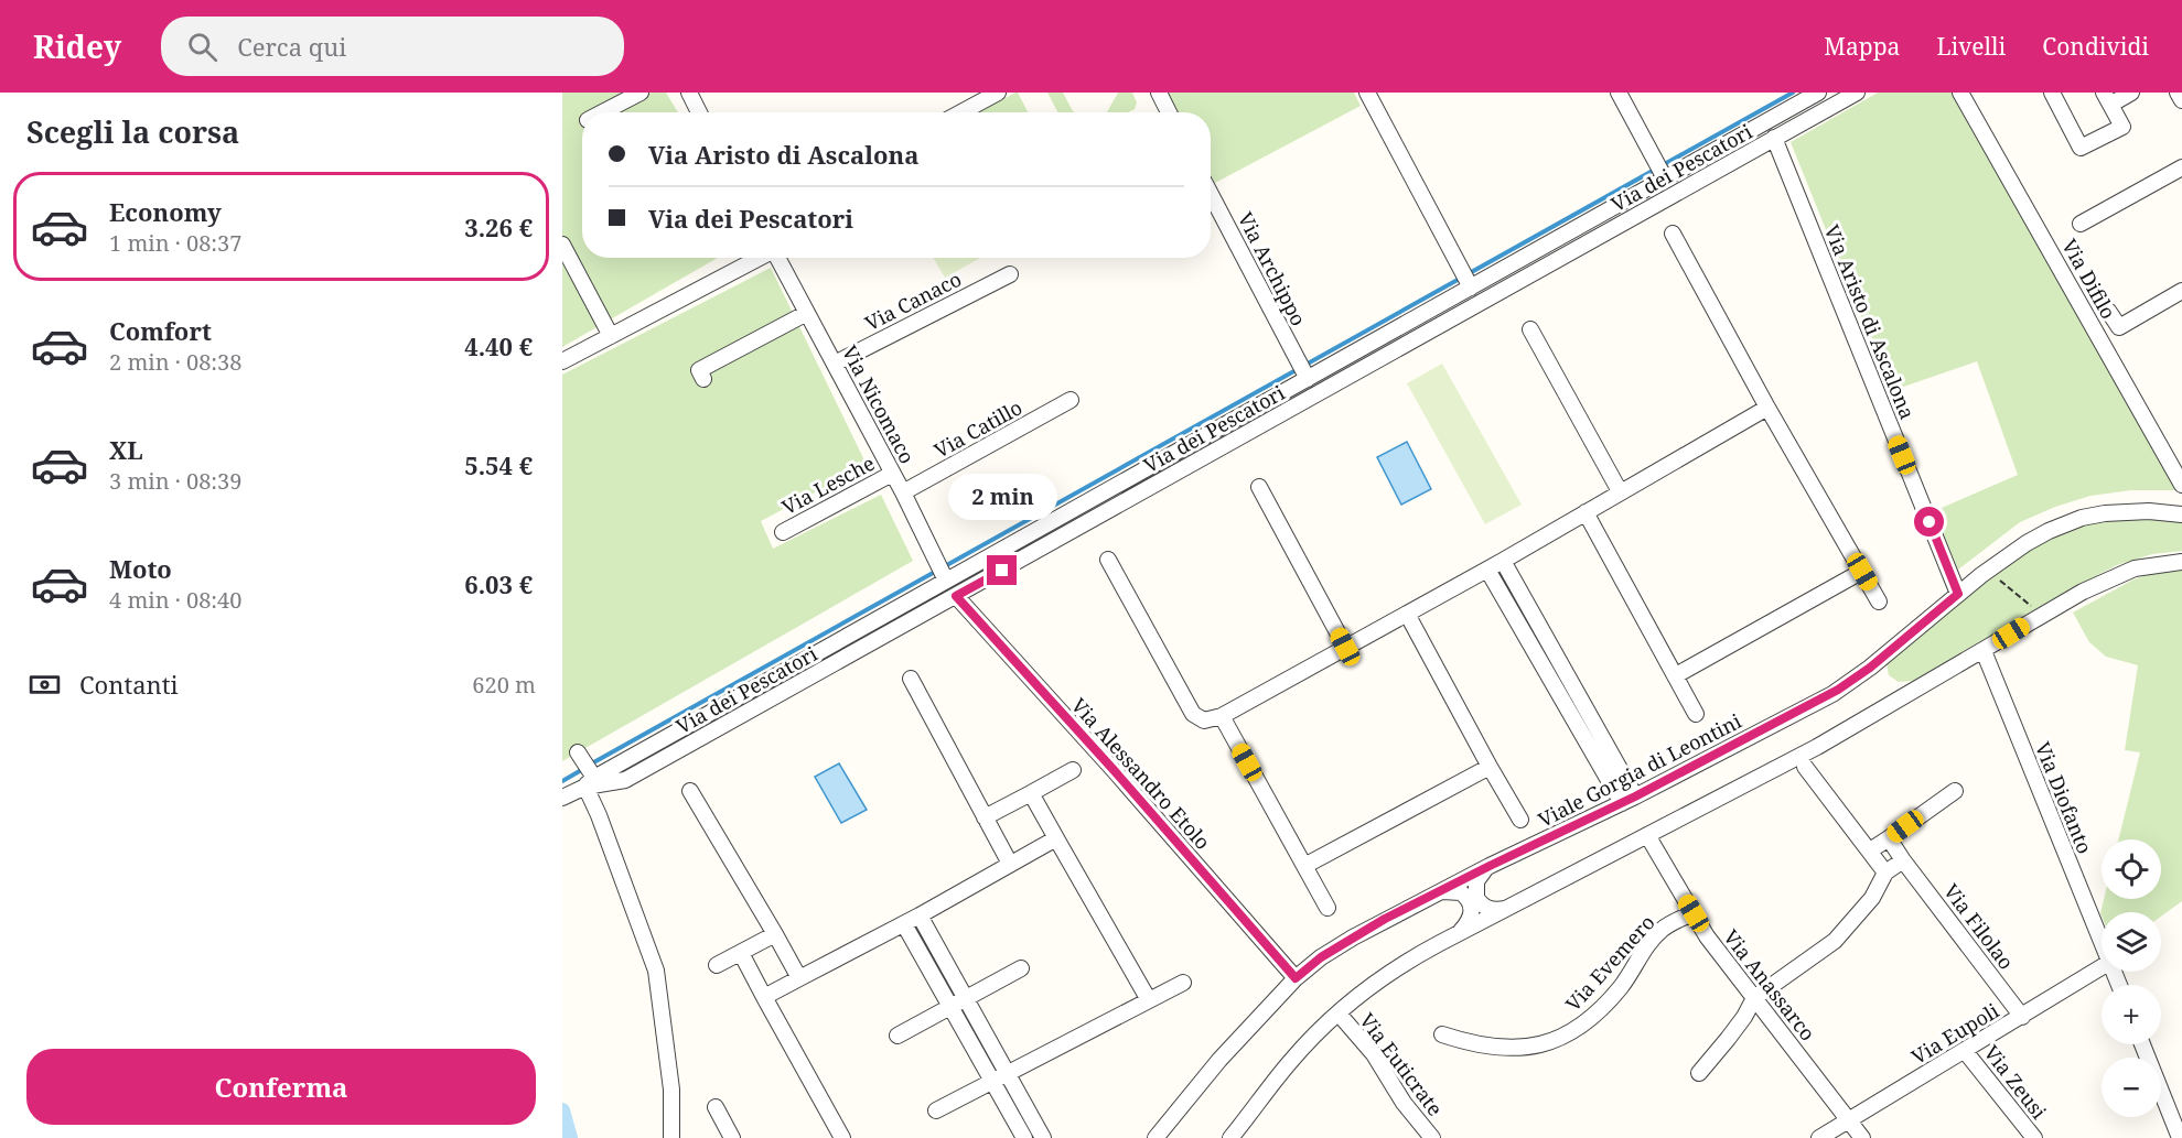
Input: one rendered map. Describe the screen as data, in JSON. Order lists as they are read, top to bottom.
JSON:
{
  "streets": {
    "street": [
      "Via dei Pescatori",
      "Via Archippo",
      "Via Difilo",
      "Via Canaco",
      "Via Aristo di Ascalona",
      "Via Nicomaco",
      "Via Catillo",
      "Via Lesche",
      "Viale Gorgia di Leontini",
      "Via Alessandro Etolo",
      "Via Diofanto",
      "Via Filolao",
      "Via Evemero",
      "Via Anassarco",
      "Via Eupoli",
      "Via Euticrate",
      "Via Zeusi"
    ]
  },
  "crossings": [
    ["Via dei Pescatori", "Via Archippo"],
    ["Via dei Pescatori", "Via Aristo di Ascalona"],
    ["Via dei Pescatori", "Via Nicomaco"],
    ["Via dei Pescatori", "Via Alessandro Etolo"],
    ["Via Canaco", "Via Nicomaco"],
    ["Via Aristo di Ascalona", "Viale Gorgia di Leontini"],
    ["Via Nicomaco", "Via Catillo"],
    ["Via Nicomaco", "Via Lesche"],
    ["Viale Gorgia di Leontini", "Via Alessandro Etolo"],
    ["Via Filolao", "Via Eupoli"],
    ["Via Evemero", "Via Anassarco"],
    ["Via Anassarco", "Via Eupoli"],
    ["Via Eupoli", "Via Zeusi"]
  ],
  "page": {
    "header": "Ridey",
    "search": "Cerca qui",
    "nav": ["Mappa", "Livelli", "Condividi"],
    "heading": "Scegli la corsa",
    "banner": ["Via Aristo di Ascalona", "Via dei Pescatori"],
    "list": [
      {
        "name": "Economy",
        "note": "1 min · 08:37",
        "value": "3.26 €"
      },
      {
        "name": "Comfort",
        "note": "2 min · 08:38",
        "value": "4.40 €"
      },
      {
        "name": "XL",
        "note": "3 min · 08:39",
        "value": "5.54 €"
      },
      {
        "name": "Moto",
        "note": "4 min · 08:40",
        "value": "6.03 €"
      }
    ],
    "bubble": "2 min",
    "pay": ["Contanti", "620 m"],
    "map_buttons": ["+", "−"],
    "buttons": "Conferma"
  }
}
